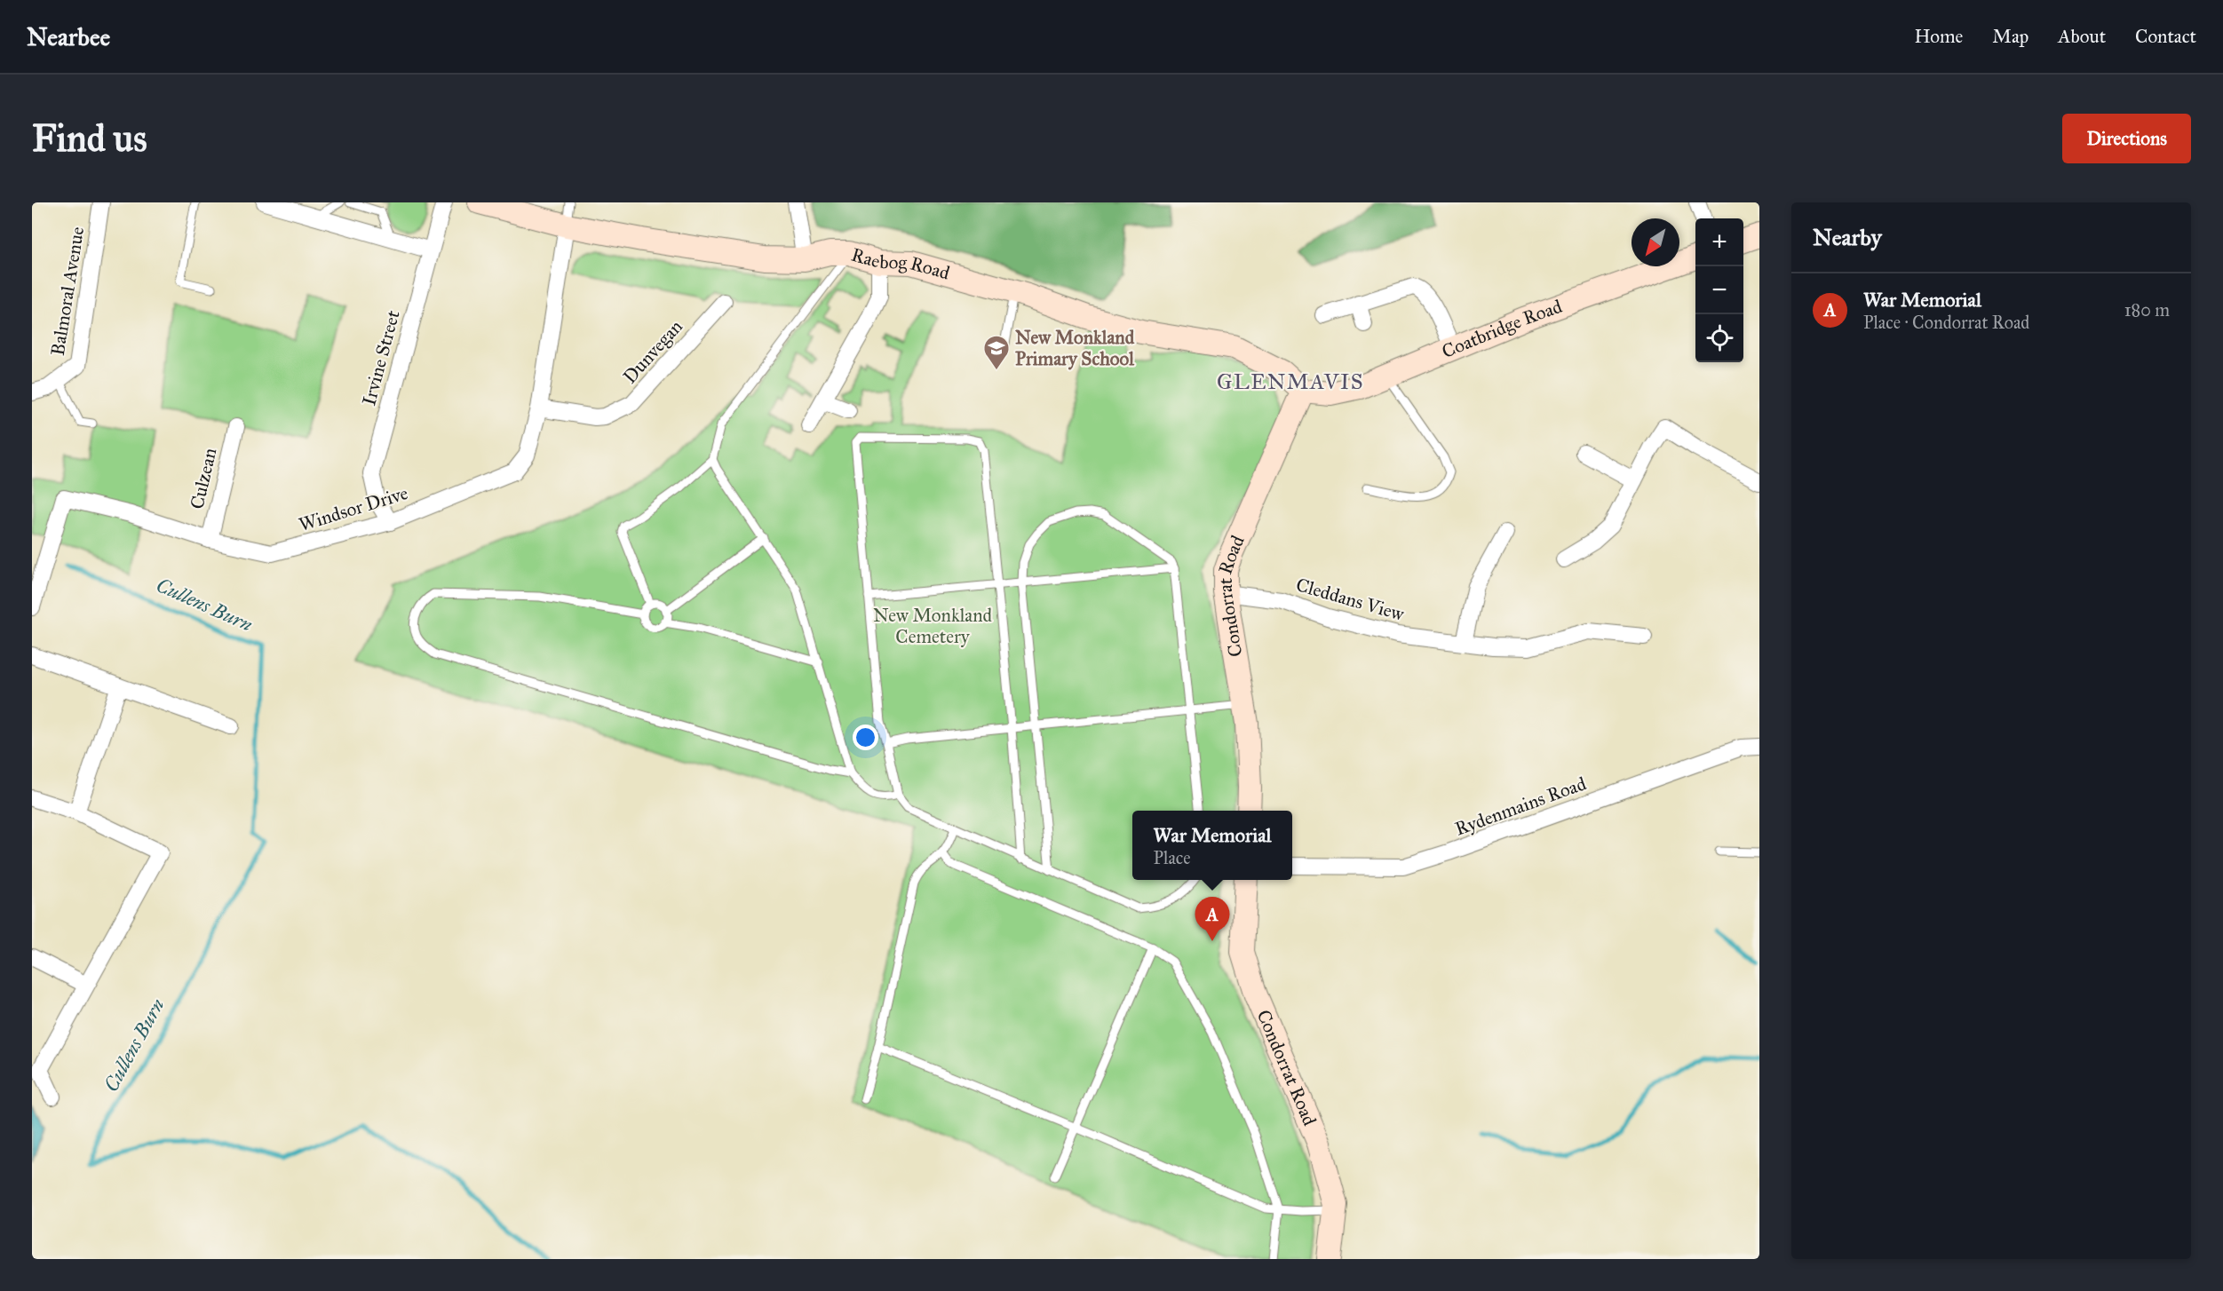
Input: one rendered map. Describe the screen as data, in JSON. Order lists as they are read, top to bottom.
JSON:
{
  "streets": {
    "main road": ["Raebog Road", "Coatbridge Road", "Condorrat Road"],
    "street": [
      "Balmoral Avenue",
      "Dunvegan",
      "Irvine Street",
      "Culzean",
      "Windsor Drive",
      "Cleddans View",
      "Rydenmains Road"
    ]
  },
  "crossings": [
    ["Raebog Road", "Coatbridge Road"],
    ["Raebog Road", "Windsor Drive"],
    ["Raebog Road", "Condorrat Road"],
    ["Coatbridge Road", "Condorrat Road"],
    ["Dunvegan", "Windsor Drive"],
    ["Irvine Street", "Windsor Drive"],
    ["Culzean", "Windsor Drive"],
    ["Condorrat Road", "Cleddans View"]
  ],
  "districts": ["GLENMAVIS"],
  "water": ["Cullens Burn"],
  "parks": ["New Monkland Cemetery"],
  "places": {
    "school or university": ["New Monkland Primary School"]
  },
  "north": "bottom left",
  "page": {
    "header": "Nearbee",
    "nav": [
      "Home",
      "Map",
      "About",
      "Contact"
    ],
    "buttons": "Directions",
    "title": "Find us",
    "heading": "Nearby",
    "map_buttons": ["+", "−"],
    "list": [
      {
        "mark": "A",
        "name": "War Memorial",
        "note": "Place · Condorrat Road",
        "value": "180 m"
      }
    ],
    "popup": ["War Memorial", "Place"],
    "pins": "A"
  }
}
